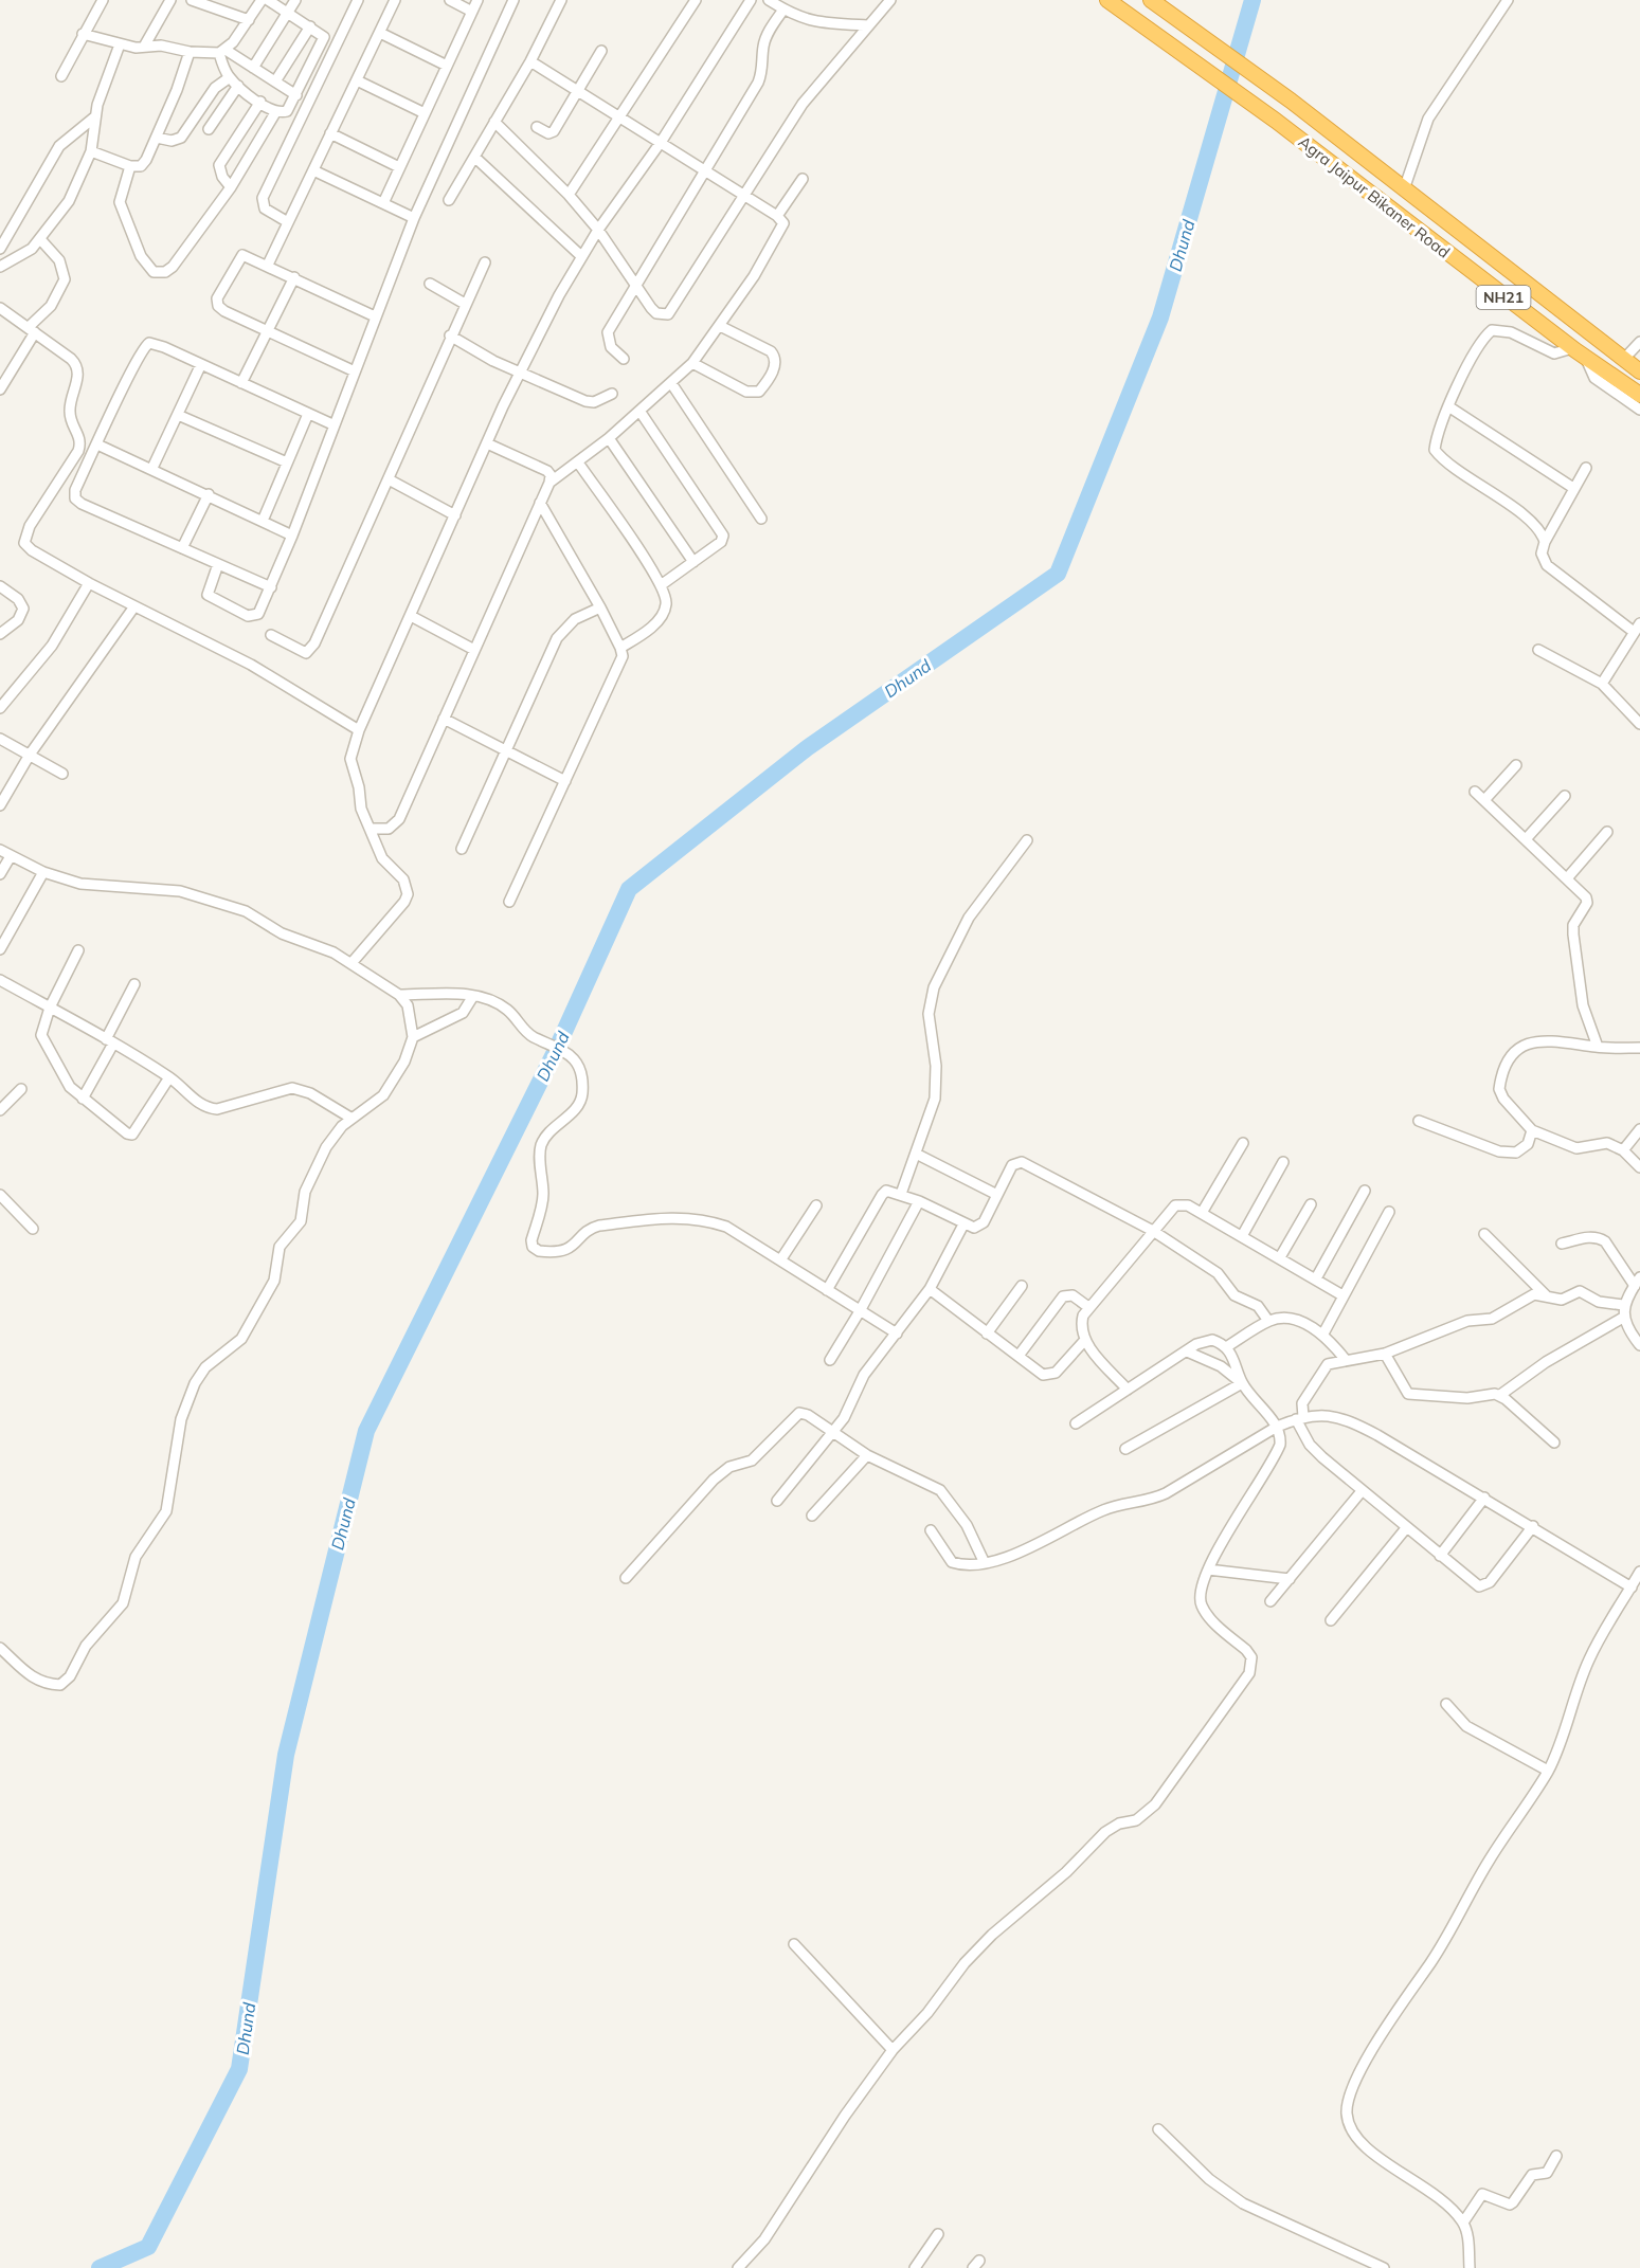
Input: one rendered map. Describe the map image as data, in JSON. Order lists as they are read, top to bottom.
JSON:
{
  "streets": {
    "highway": ["Agra Jaipur Bikaner Road", "NH21"]
  },
  "water": ["Dhund"]
}
